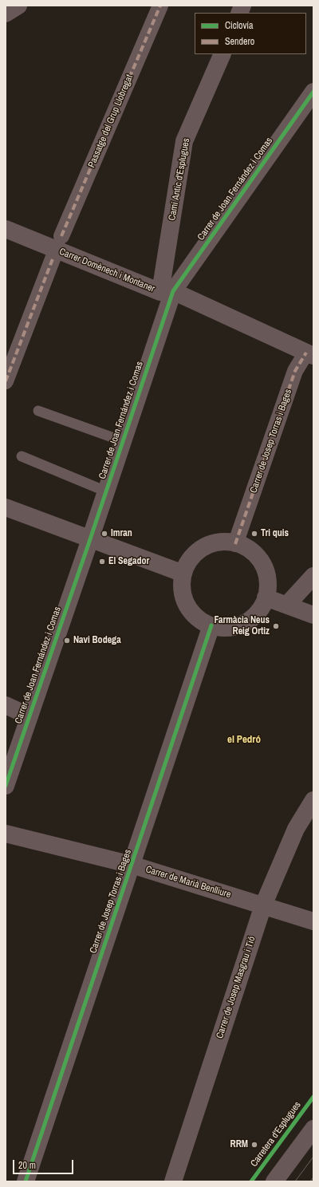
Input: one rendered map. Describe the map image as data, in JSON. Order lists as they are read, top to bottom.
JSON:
{
  "streets": {
    "street": [
      "Passatge del Grup Llobregat",
      "Camí Antic d'Esplugues",
      "Carrer de Joan Fernández i Comas",
      "Carrer Domènech i Montaner",
      "Carrer de Josep Torras i Bages",
      "Carrer de Marià Benlliure",
      "Carrer de Josep Masgrau i Tió"
    ],
    "cycle path": ["Carretera d'Esplugues"]
  },
  "crossings": [
    ["Camí Antic d'Esplugues", "Carrer de Joan Fernández i Comas"],
    ["Camí Antic d'Esplugues", "Carrer Domènech i Montaner"],
    ["Carrer de Joan Fernández i Comas", "Carrer Domènech i Montaner"],
    ["Carrer Domènech i Montaner", "Carrer de Josep Torras i Bages"],
    ["Carrer de Josep Torras i Bages", "Carrer de Marià Benlliure"],
    ["Carrer de Marià Benlliure", "Carrer de Josep Masgrau i Tió"]
  ],
  "districts": ["el Pedró"],
  "places": [
    "Imran",
    "Tri quis",
    "El Segador",
    "Farmàcia Neus Reig Ortiz",
    "Navi Bodega",
    "RRM"
  ],
  "legend": ["Ciclovía", "Sendero"],
  "scale_bar": "20 m"
}
